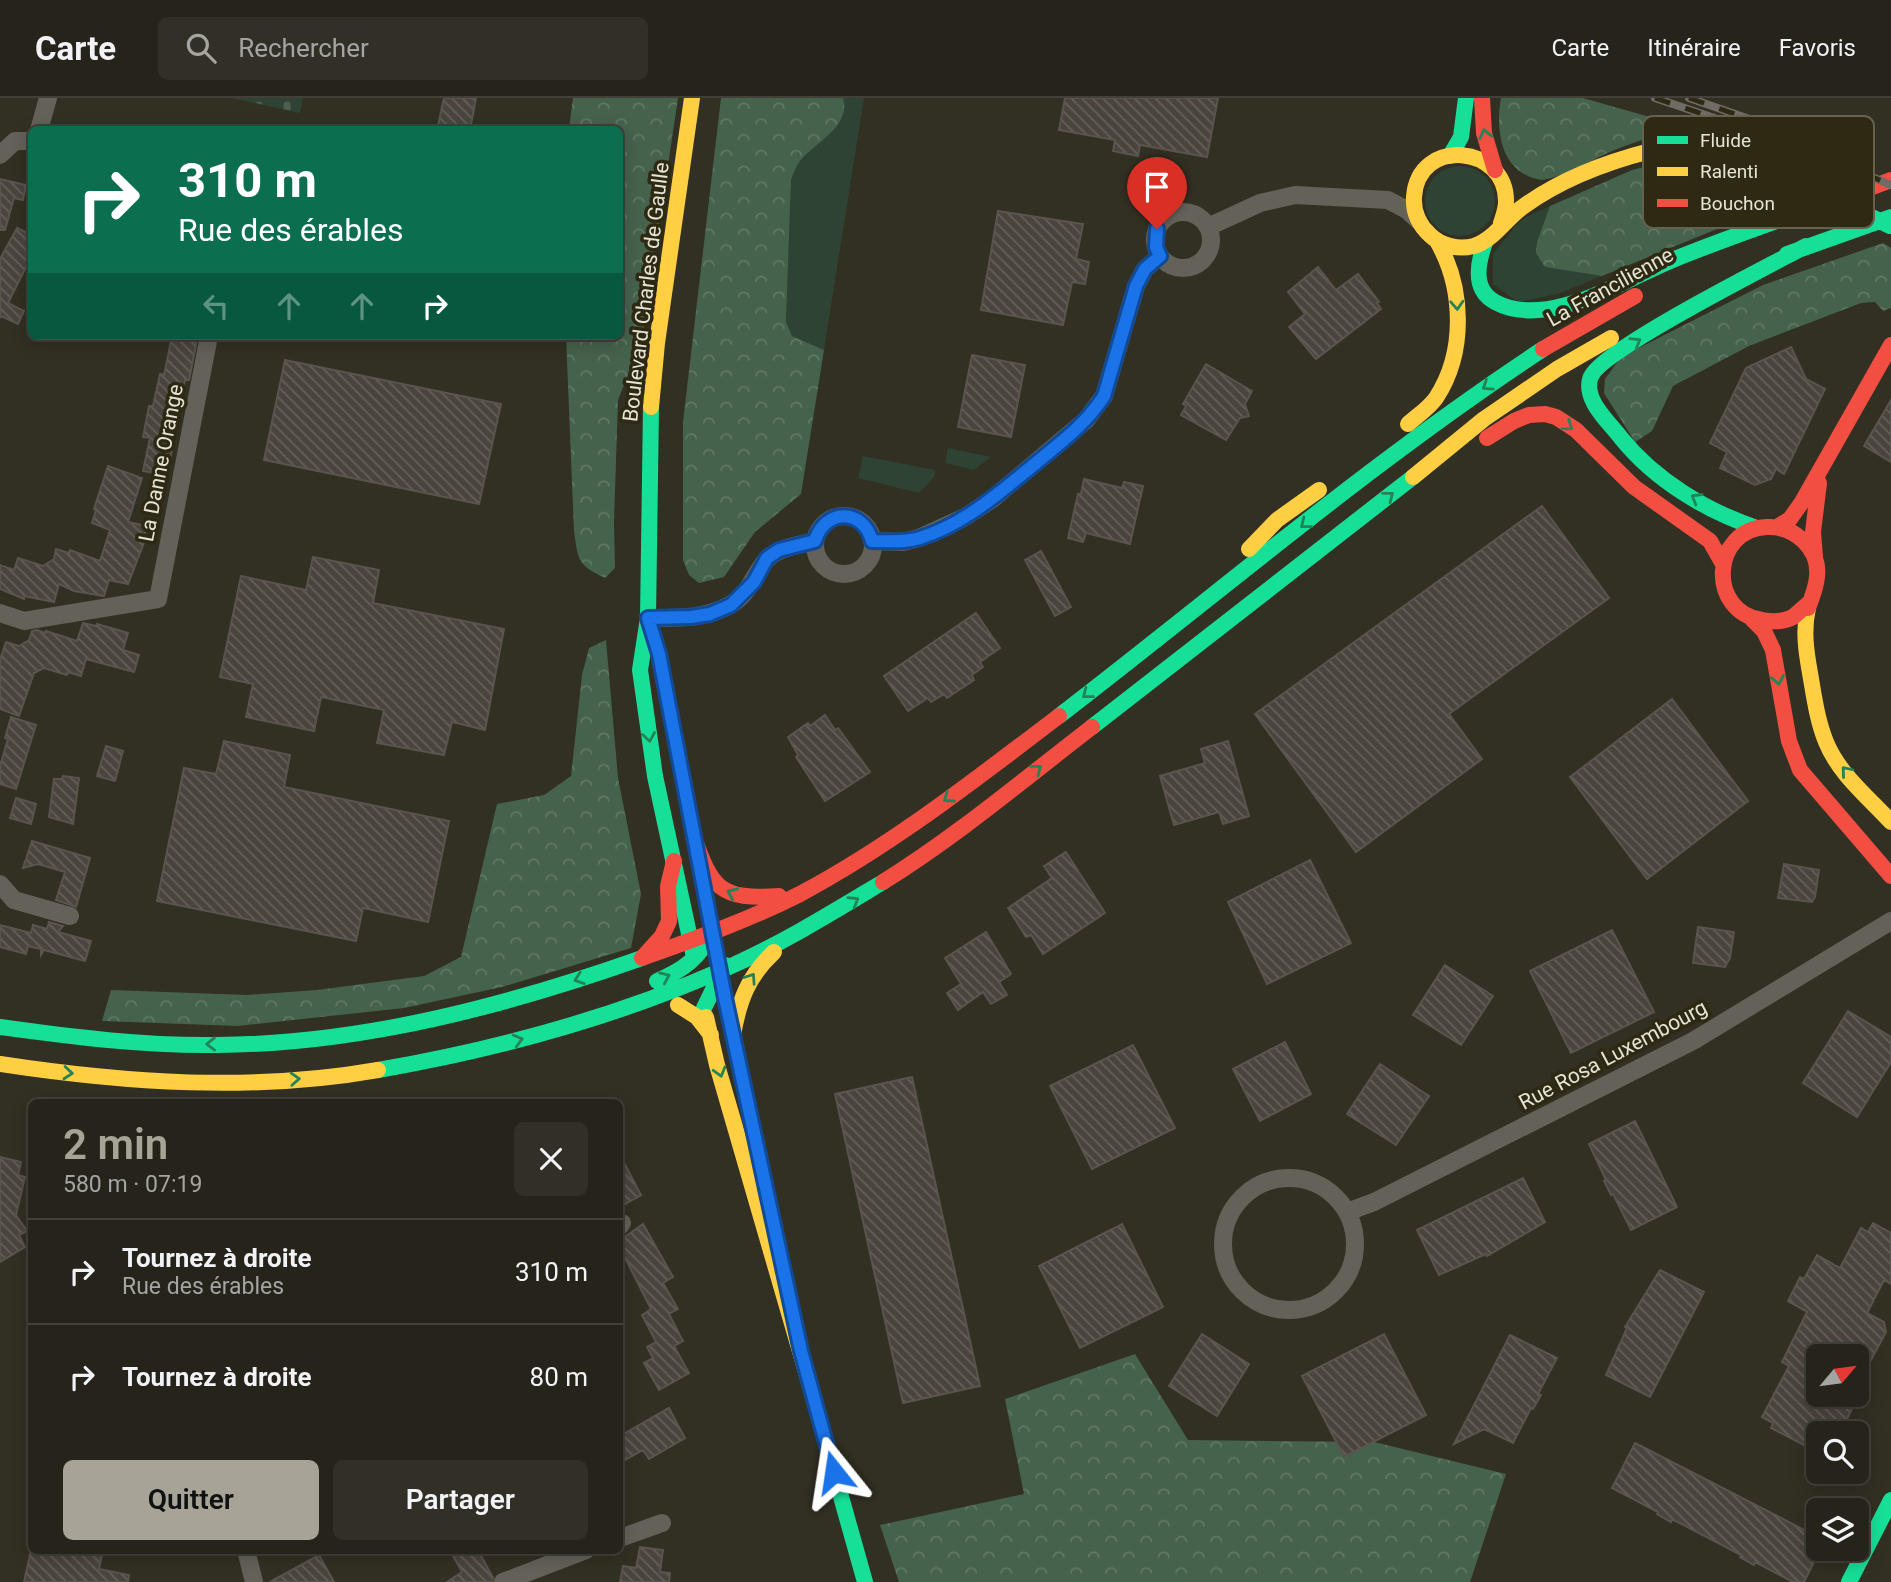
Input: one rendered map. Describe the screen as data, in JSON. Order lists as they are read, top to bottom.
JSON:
{
  "streets": {
    "main road": ["La Francilienne", "Boulevard Charles de Gaulle"],
    "street": ["La Danne Orange", "Rue Rosa Luxembourg"]
  },
  "legend": ["Fluide", "Ralenti", "Bouchon"],
  "north": "top right",
  "page": {
    "header": "Carte",
    "search": "Rechercher",
    "nav": ["Carte", "Itinéraire", "Favoris"],
    "turn": ["310 m", "Rue des érables"],
    "heading": ["2 min", "580 m · 07:19"],
    "list": [
      {
        "name": "Tournez à droite",
        "note": "Rue des érables",
        "value": "310 m"
      },
      {
        "name": "Tournez à droite",
        "value": "80 m"
      }
    ],
    "buttons": ["Quitter", "Partager"]
  }
}
